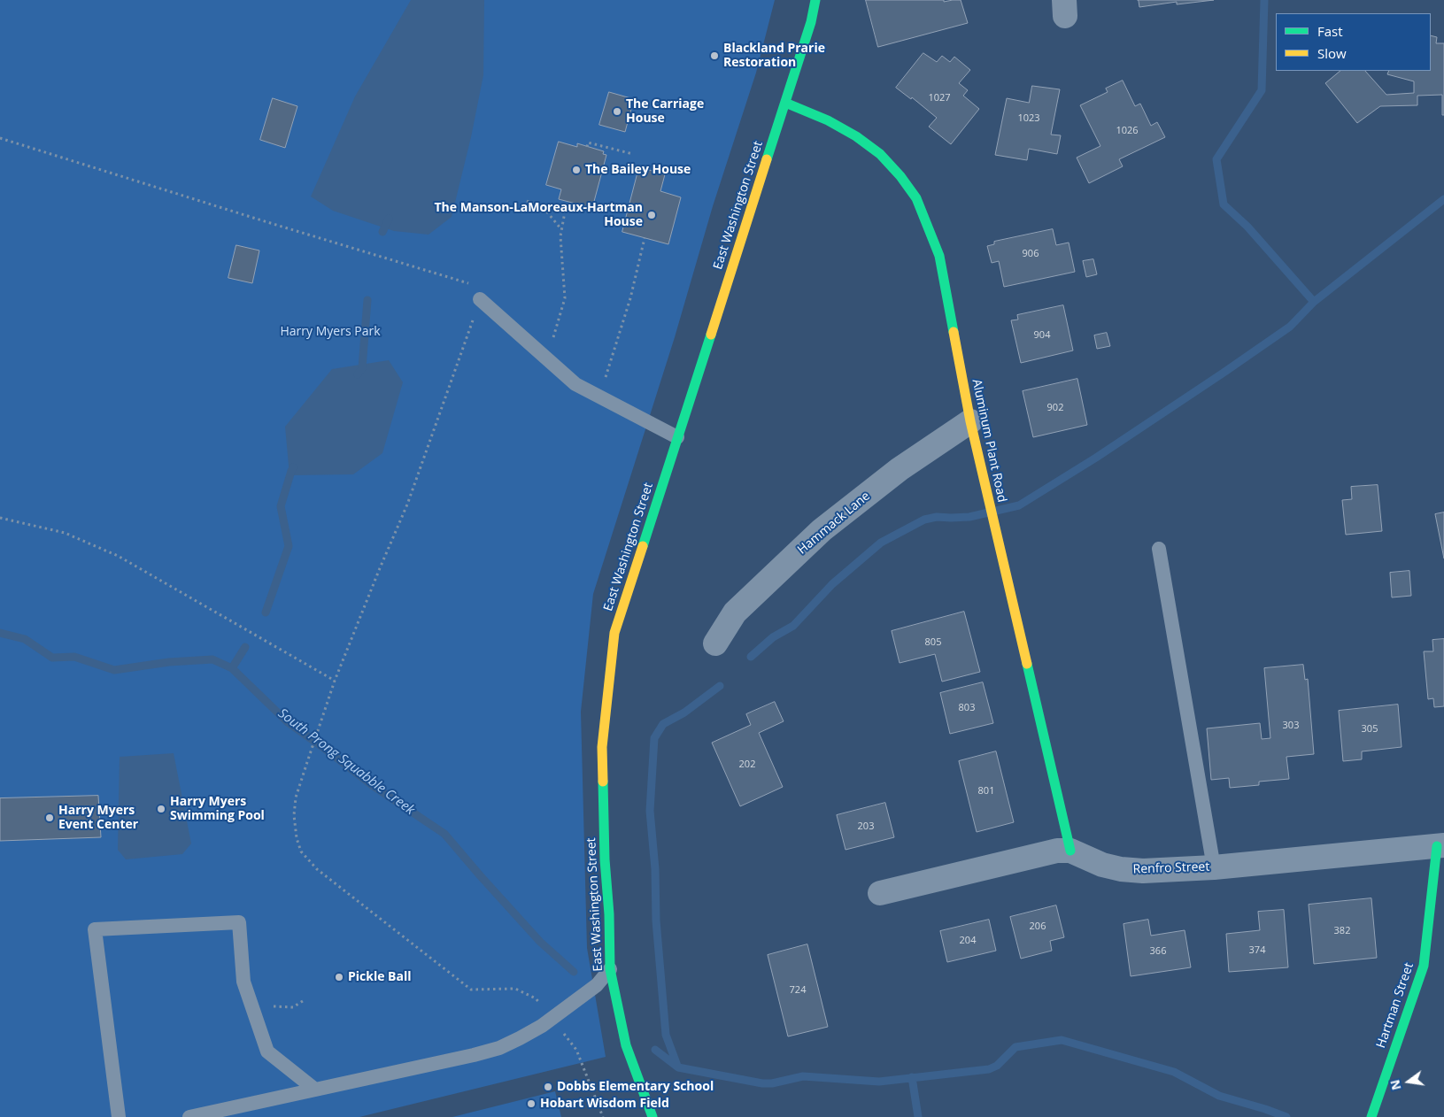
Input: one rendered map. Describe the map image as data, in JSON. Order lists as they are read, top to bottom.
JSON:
{
  "streets": {
    "street": [
      "East Washington Street",
      "Aluminum Plant Road",
      "Hammack Lane",
      "Renfro Street",
      "Hartman Street"
    ]
  },
  "crossings": [
    ["East Washington Street", "Aluminum Plant Road"],
    ["Aluminum Plant Road", "Hammack Lane"],
    ["Aluminum Plant Road", "Renfro Street"],
    ["Renfro Street", "Hartman Street"]
  ],
  "water": ["South Prong Squabble Creek"],
  "parks": ["Harry Myers Park"],
  "places": [
    "Blackland Prarie Restoration",
    "The Carriage House",
    "The Bailey House",
    "The Manson-LaMoreaux-Hartman House",
    "Harry Myers Swimming Pool",
    "Harry Myers Event Center",
    "Pickle Ball",
    "Dobbs Elementary School",
    "Hobart Wisdom Field"
  ],
  "house_numbers": [
    "1027",
    "1023",
    "1026",
    "906",
    "904",
    "902",
    "805",
    "803",
    "303",
    "305",
    "202",
    "801",
    "203",
    "206",
    "382",
    "204",
    "374",
    "366",
    "724"
  ],
  "legend": ["Fast", "Slow"],
  "north": "left"
}
